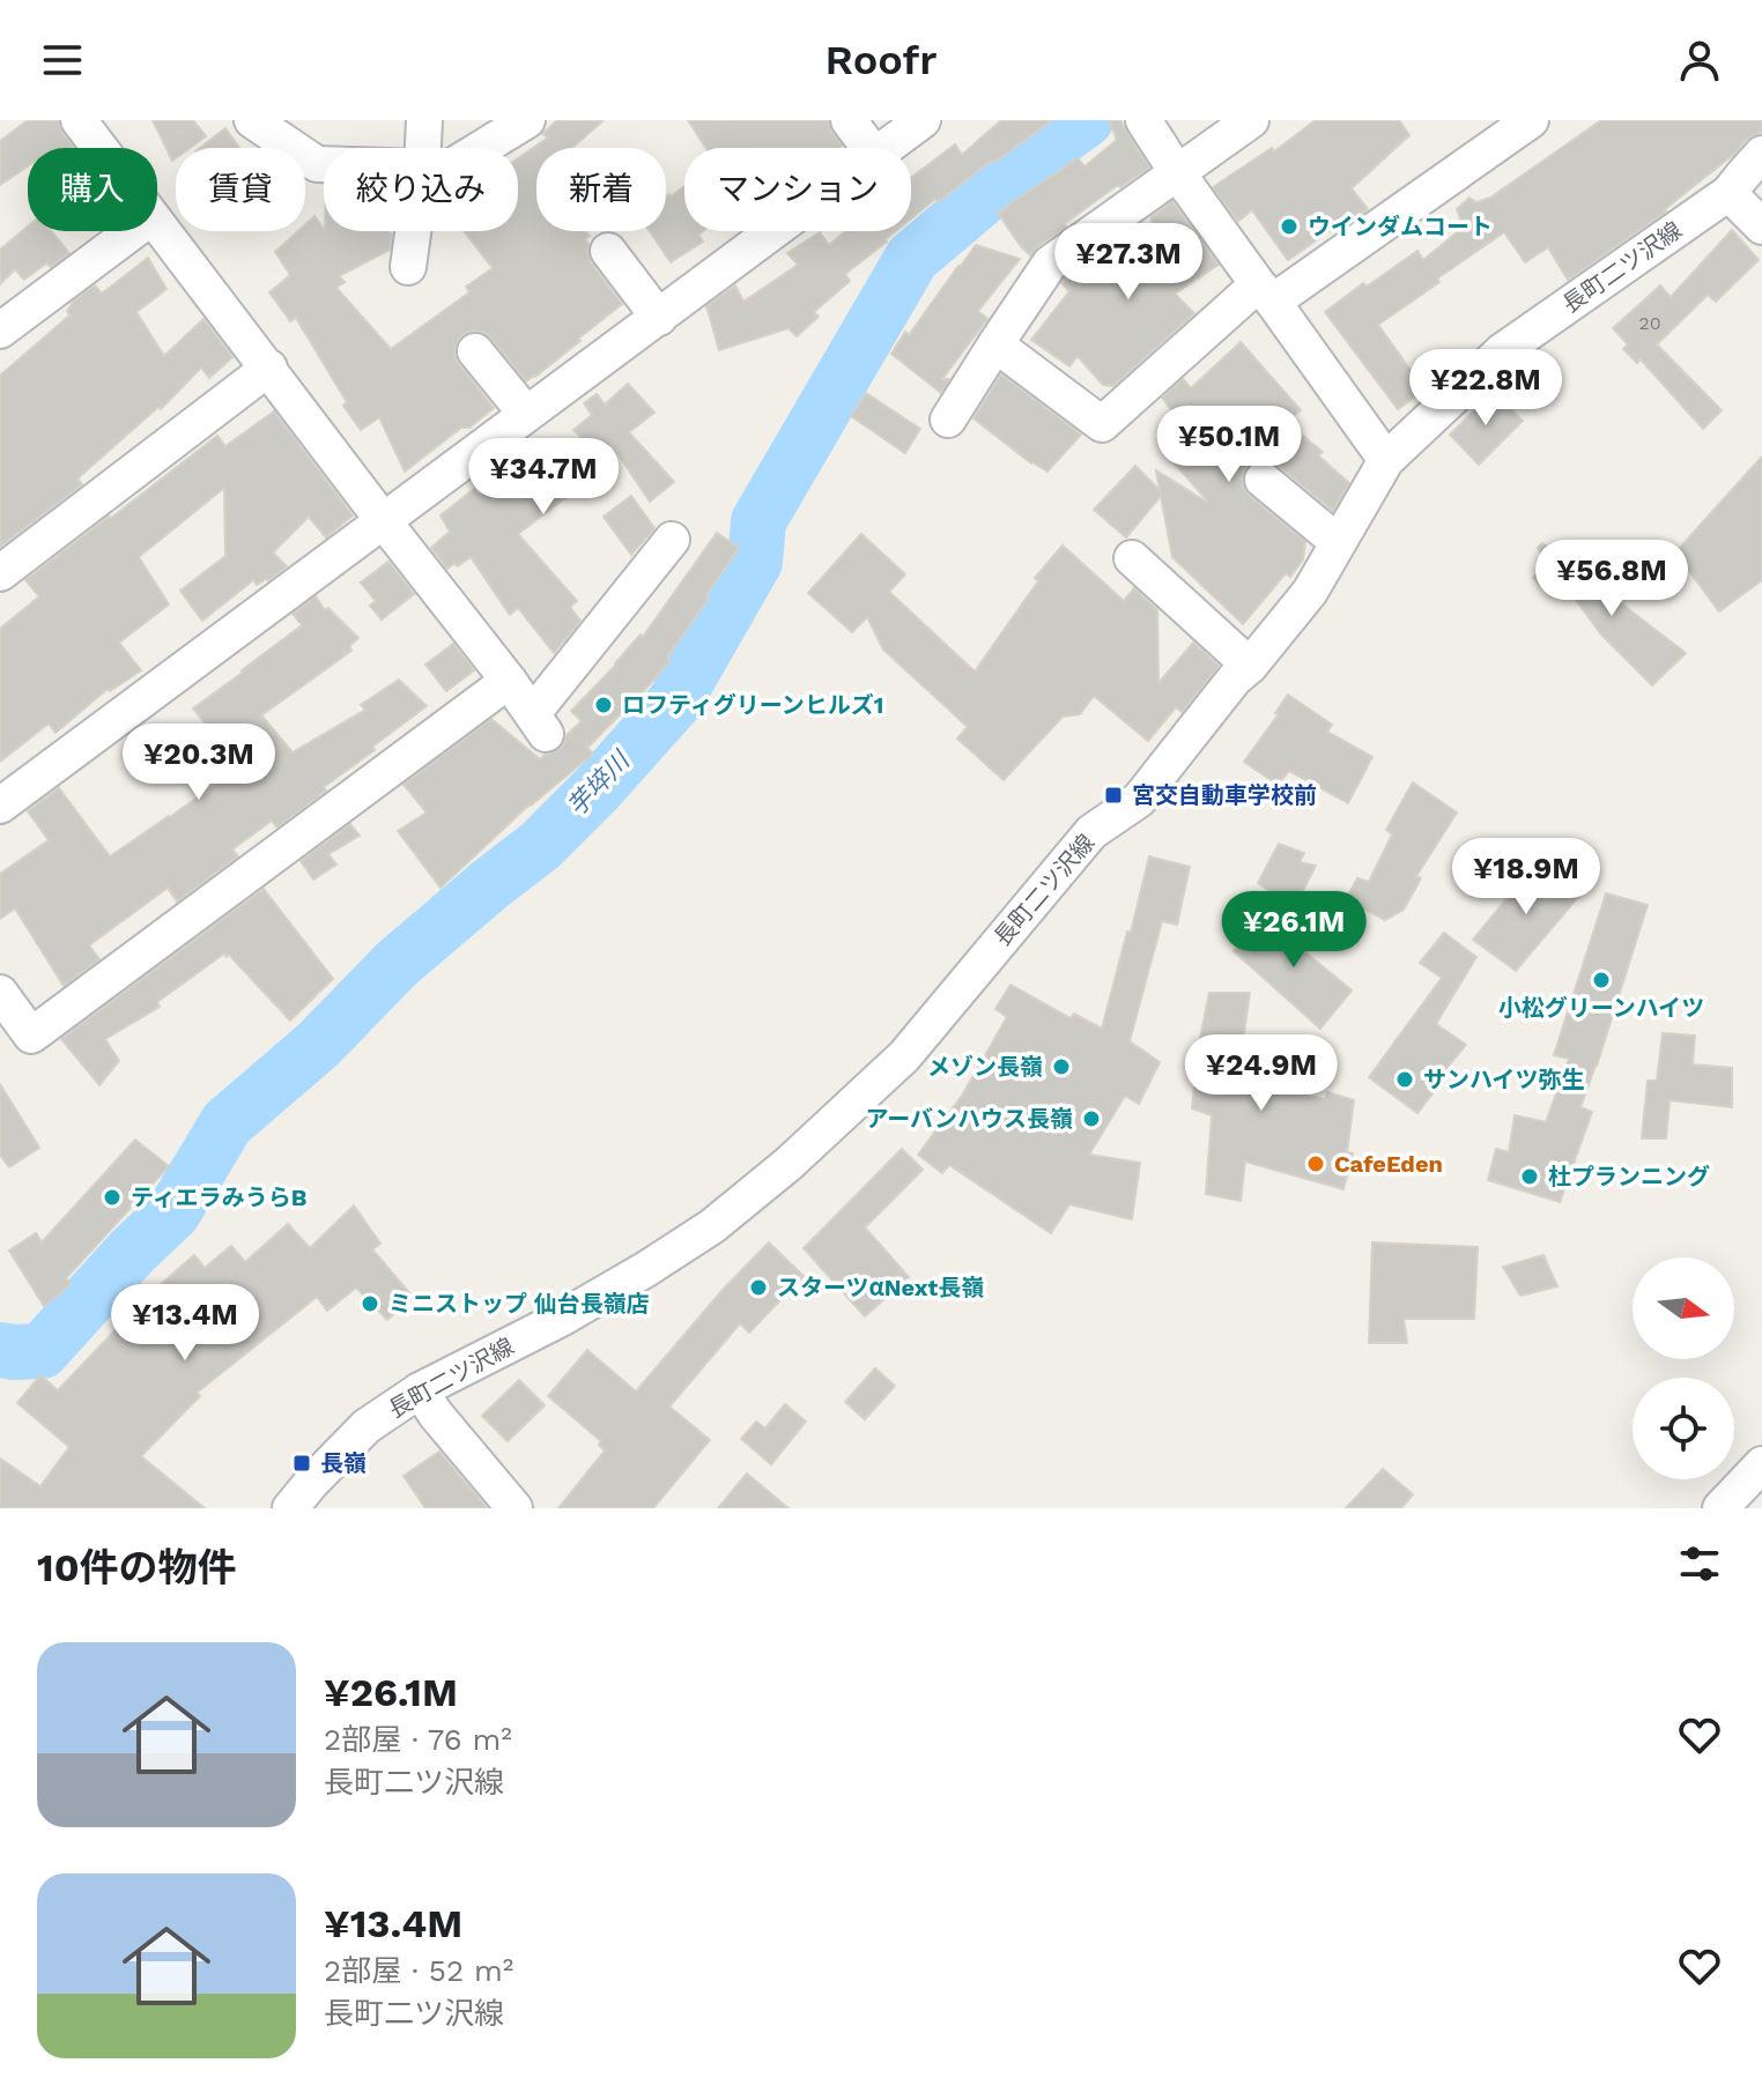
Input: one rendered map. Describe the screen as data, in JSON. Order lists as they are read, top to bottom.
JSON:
{
  "streets": {
    "street": ["長町二ツ沢線"]
  },
  "water": ["芋埣川"],
  "places": {
    "other": [
      "ウインダムコート",
      "ロフティグリーンヒルズ1",
      "小松グリーンハイツ",
      "メゾン長嶺",
      "サンハイツ弥生",
      "アーバンハウス長嶺",
      "CafeEden",
      "杜プランニング",
      "ティエラみうらB",
      "スターツαNext長嶺",
      "ミニストップ 仙台長嶺店"
    ],
    "transit": ["宮交自動車学校前", "長嶺"]
  },
  "house_numbers": ["20"],
  "north": "right",
  "page": {
    "header": "Roofr",
    "chip": [
      "購入",
      "賃貸",
      "絞り込み",
      "新着",
      "マンション"
    ],
    "price": [
      "¥27.3M",
      "¥22.8M",
      "¥50.1M",
      "¥34.7M",
      "¥56.8M",
      "¥20.3M",
      "¥18.9M",
      "¥26.1M",
      "¥24.9M",
      "¥13.4M"
    ],
    "heading": "10件の物件",
    "list": [
      {
        "name": "¥26.1M",
        "note": "2部屋 · 76 m² · 長町二ツ沢線"
      },
      {
        "name": "¥13.4M",
        "note": "2部屋 · 52 m² · 長町二ツ沢線"
      }
    ]
  }
}
